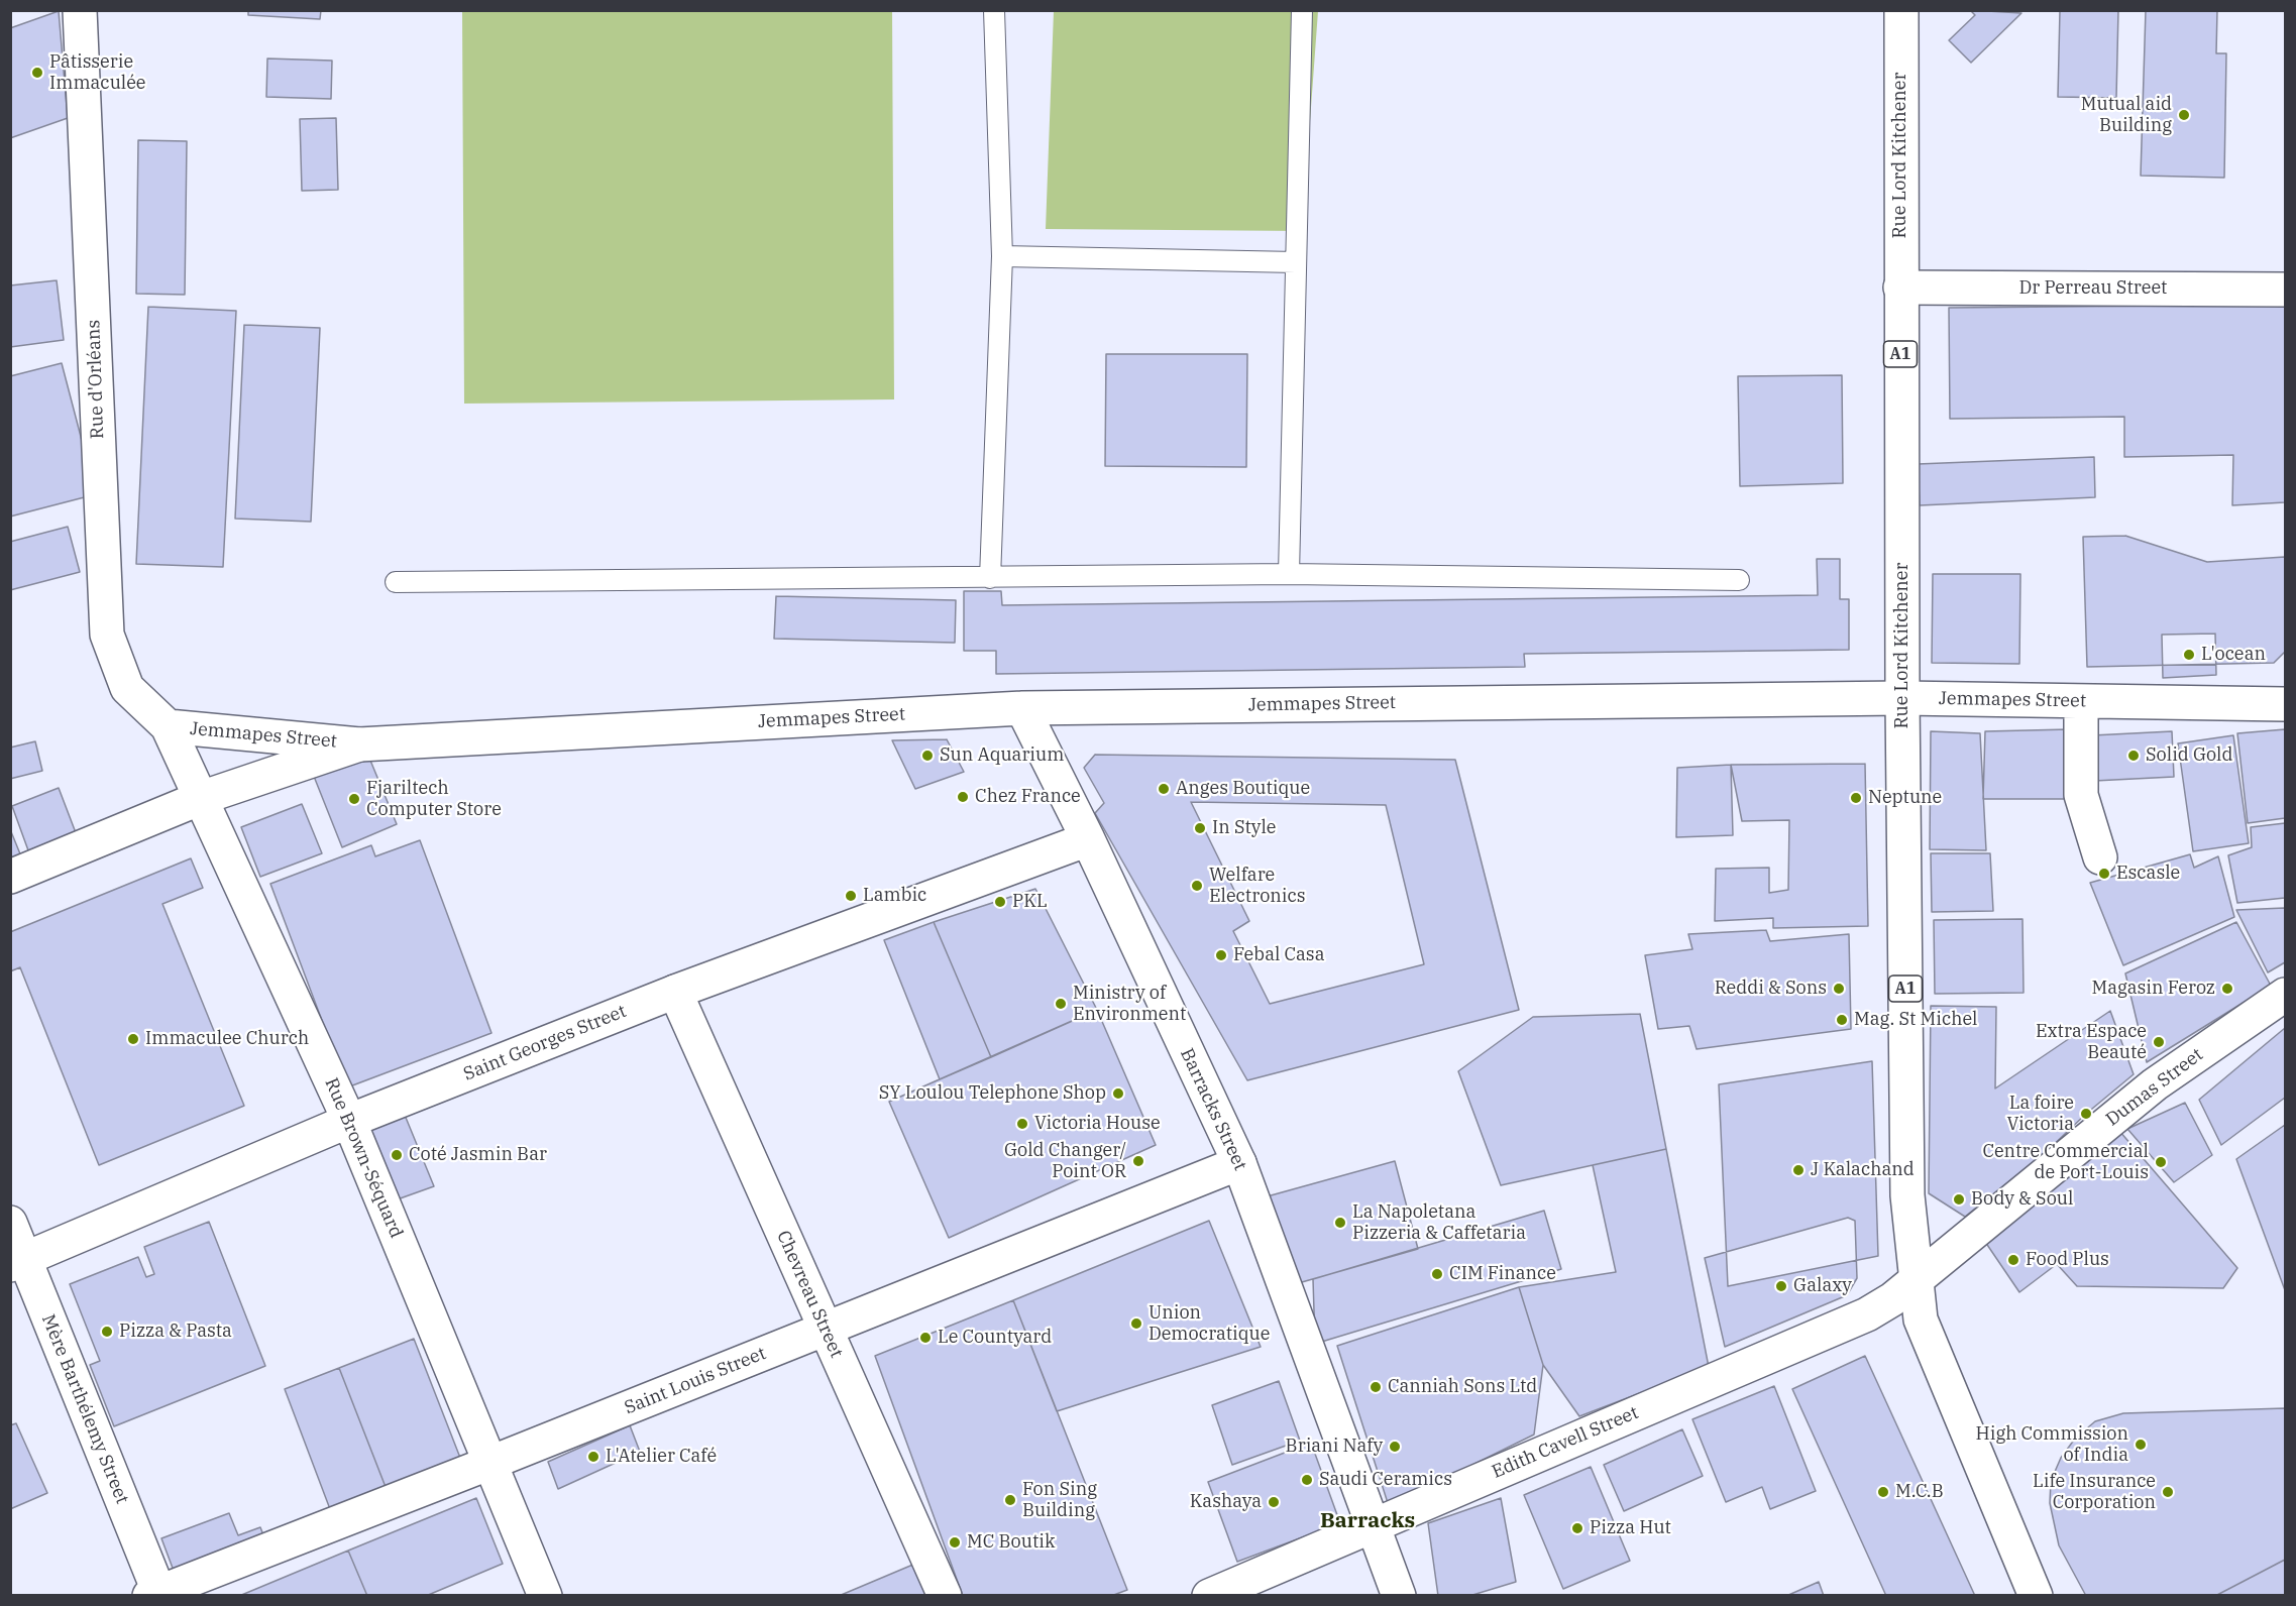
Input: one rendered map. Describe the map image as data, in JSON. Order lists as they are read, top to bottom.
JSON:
{
  "streets": {
    "street": [
      "Rue Lord Kitchener",
      "Dr Perreau Street",
      "A1",
      "Rue d'Orléans",
      "Jemmapes Street",
      "Saint Georges Street",
      "Dumas Street",
      "Barracks Street",
      "Rue Brown-Séquard",
      "Chevreau Street",
      "Saint Louis Street",
      "Mère Barthélemy Street",
      "Edith Cavell Street"
    ]
  },
  "crossings": [
    ["Rue Lord Kitchener", "Dr Perreau Street"],
    ["Rue Lord Kitchener", "A1"],
    ["Rue Lord Kitchener", "Jemmapes Street"],
    ["Rue Lord Kitchener", "Dumas Street"],
    ["Rue Lord Kitchener", "Edith Cavell Street"],
    ["A1", "Dumas Street"],
    ["A1", "Edith Cavell Street"],
    ["Rue d'Orléans", "Jemmapes Street"],
    ["Rue d'Orléans", "Rue Brown-Séquard"],
    ["Jemmapes Street", "Barracks Street"],
    ["Jemmapes Street", "Rue Brown-Séquard"],
    ["Saint Georges Street", "Barracks Street"],
    ["Saint Georges Street", "Rue Brown-Séquard"],
    ["Saint Georges Street", "Chevreau Street"],
    ["Saint Georges Street", "Mère Barthélemy Street"],
    ["Dumas Street", "Edith Cavell Street"],
    ["Barracks Street", "Saint Louis Street"],
    ["Barracks Street", "Edith Cavell Street"],
    ["Rue Brown-Séquard", "Saint Louis Street"],
    ["Chevreau Street", "Saint Louis Street"],
    ["Saint Louis Street", "Mère Barthélemy Street"]
  ],
  "districts": ["Barracks"],
  "places": [
    "Pâtisserie Immaculée",
    "Mutual aid Building",
    "L'ocean",
    "Sun Aquarium",
    "Solid Gold",
    "Anges Boutique",
    "Chez France",
    "Neptune",
    "Fjariltech Computer Store",
    "In Style",
    "Escasle",
    "Welfare Electronics",
    "Lambic",
    "PKL",
    "Febal Casa",
    "Reddi & Sons",
    "Magasin Feroz",
    "Ministry of Environment",
    "Mag. St Michel",
    "Immaculee Church",
    "Extra Espace Beauté",
    "SY Loulou Telephone Shop",
    "La foire Victoria",
    "Victoria House",
    "Coté Jasmin Bar",
    "Gold Changer/ Point OR",
    "Centre Commercial de Port-Louis",
    "J Kalachand",
    "Body & Soul",
    "La Napoletana Pizzeria & Caffetaria",
    "Food Plus",
    "CIM Finance",
    "Galaxy",
    "Union Democratique",
    "Pizza & Pasta",
    "Le Countyard",
    "Canniah Sons Ltd",
    "High Commission of India",
    "Briani Nafy",
    "L'Atelier Café",
    "Saudi Ceramics",
    "M.C.B",
    "Life Insurance Corporation",
    "Fon Sing Building",
    "Kashaya",
    "Pizza Hut",
    "MC Boutik"
  ]
}
